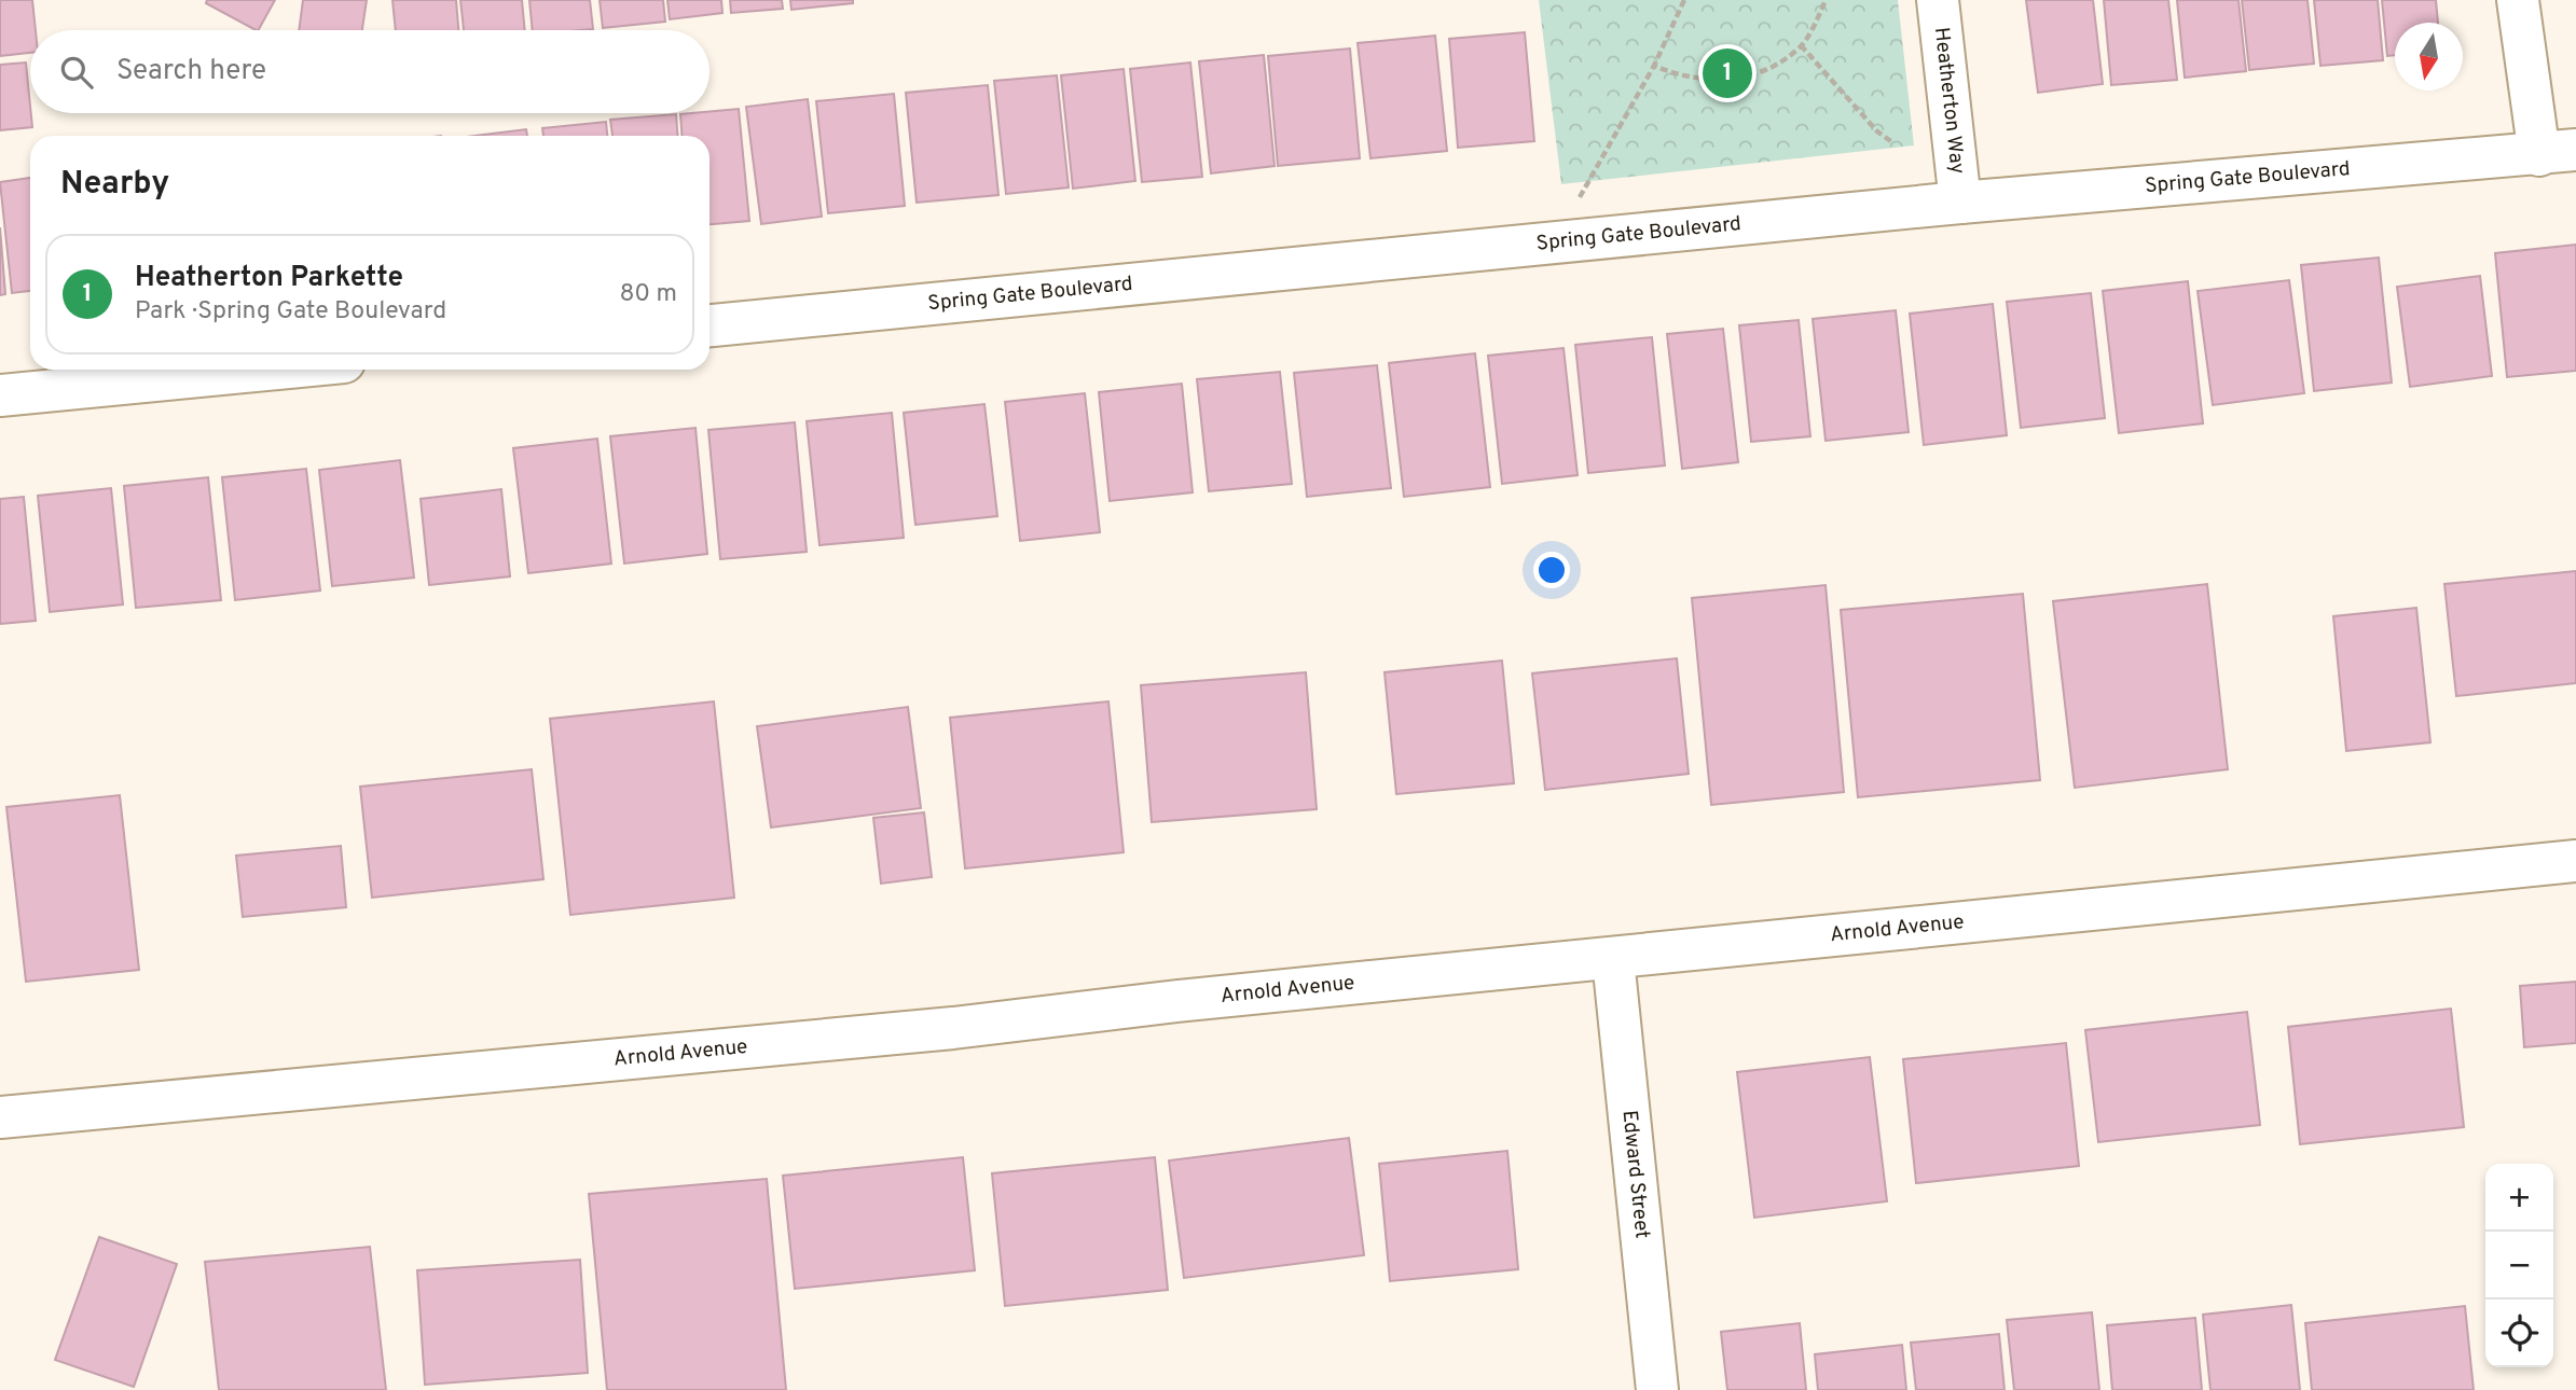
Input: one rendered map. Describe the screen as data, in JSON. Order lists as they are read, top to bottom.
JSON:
{
  "streets": {
    "street": [
      "Heatherton Way",
      "Spring Gate Boulevard",
      "Arnold Avenue",
      "Edward Street"
    ]
  },
  "crossings": [
    ["Heatherton Way", "Spring Gate Boulevard"],
    ["Arnold Avenue", "Edward Street"]
  ],
  "north": "bottom",
  "page": {
    "search": "Search here",
    "pins": "1",
    "heading": "Nearby",
    "list": [
      {
        "mark": "1",
        "name": "Heatherton Parkette",
        "note": "Park · Spring Gate Boulevard",
        "value": "80 m"
      }
    ],
    "map_buttons": ["+", "−"]
  }
}
